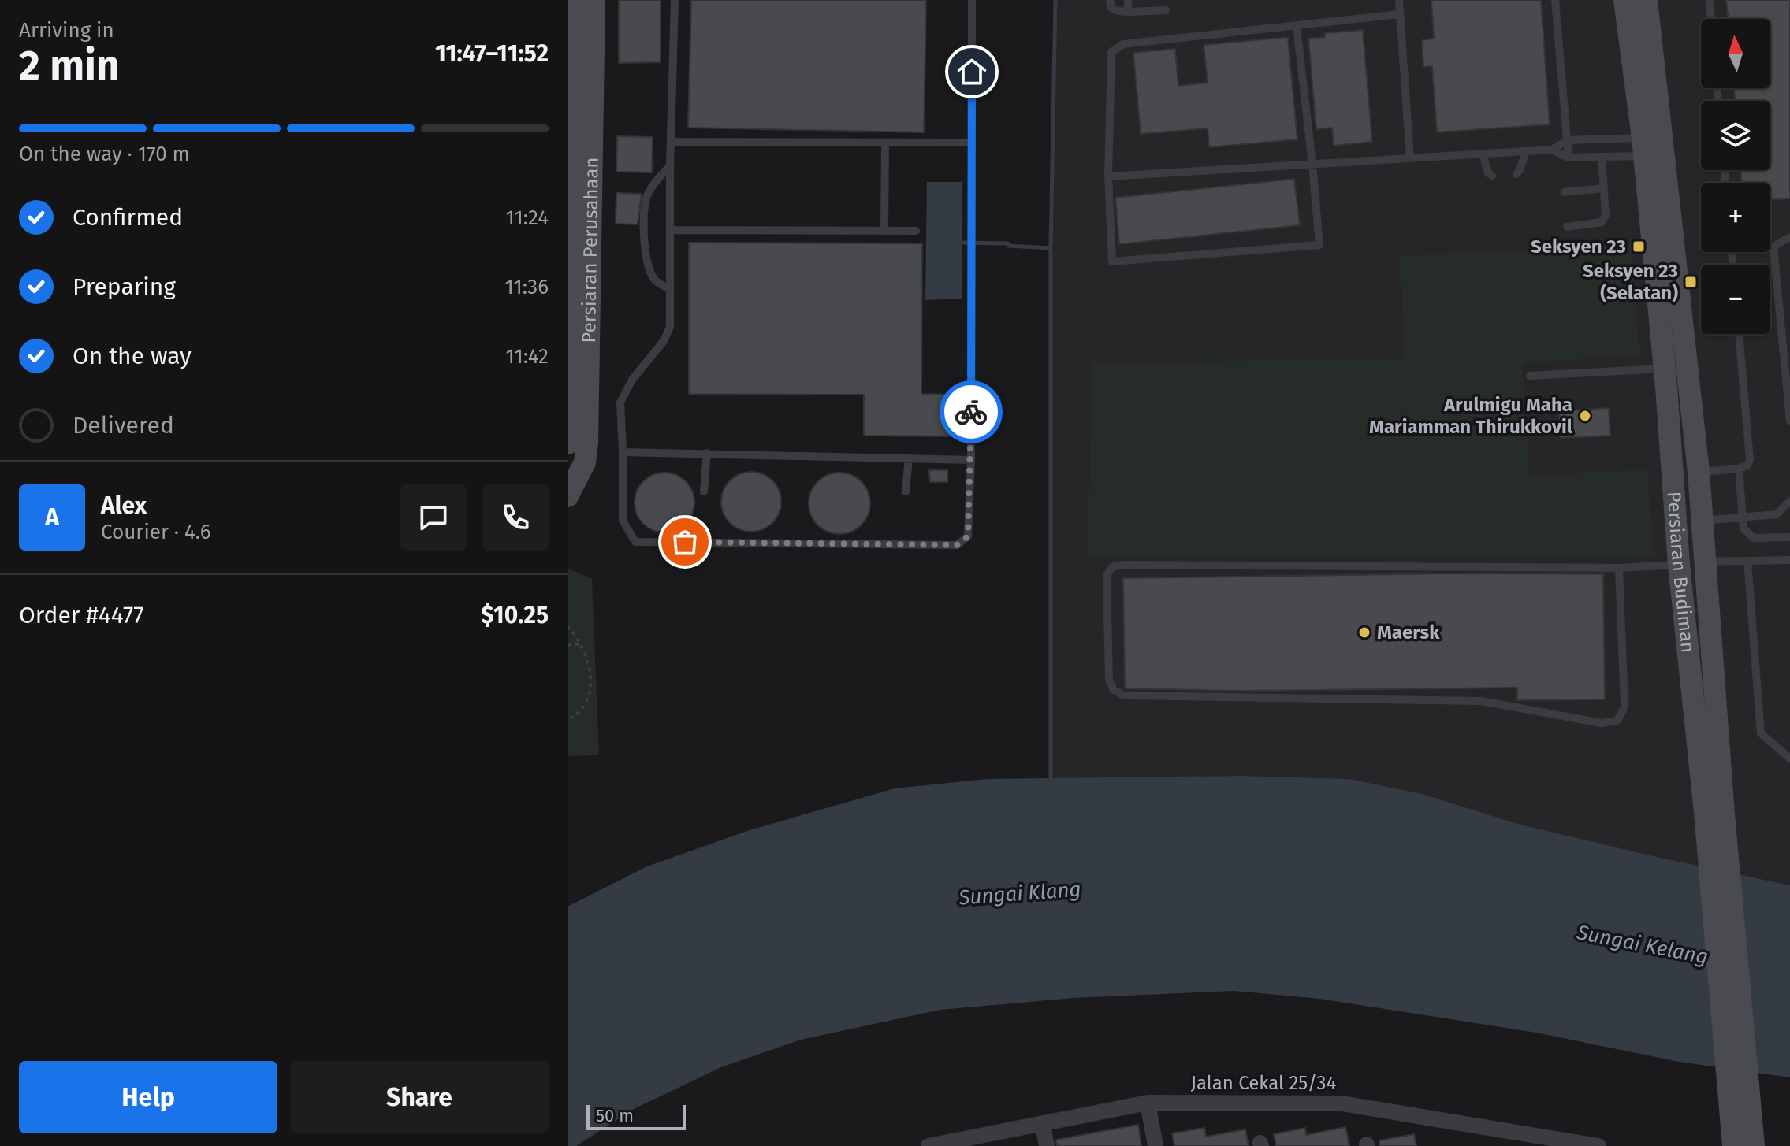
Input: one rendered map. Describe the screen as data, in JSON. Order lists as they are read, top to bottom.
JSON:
{
  "streets": {
    "main road": ["Persiaran Perusahaan", "Persiaran Budiman"],
    "street": ["Jalan Cekal 25/34"]
  },
  "water": ["Sungai Klang", "Sungai Kelang"],
  "places": {
    "transit": ["Seksyen 23", "Seksyen 23 (Selatan)"],
    "other": ["Arulmigu Maha Mariamman Thirukkovil", "Maersk"]
  },
  "scale_bar": "50 m",
  "north": "top",
  "page": {
    "heading": ["2 min", "Arriving in", "11:47–11:52"],
    "panel": [
      "Alex",
      "Courier · 4.6",
      "Order #4477",
      "$10.25"
    ],
    "map_buttons": ["+", "−"],
    "bar": "On the way · 170 m",
    "list": [
      ["Confirmed", "11:24"],
      ["Preparing", "11:36"],
      ["On the way", "11:42"],
      "Delivered"
    ],
    "round": "A",
    "buttons": ["Help", "Share"],
    "scale": "50 m"
  }
}
